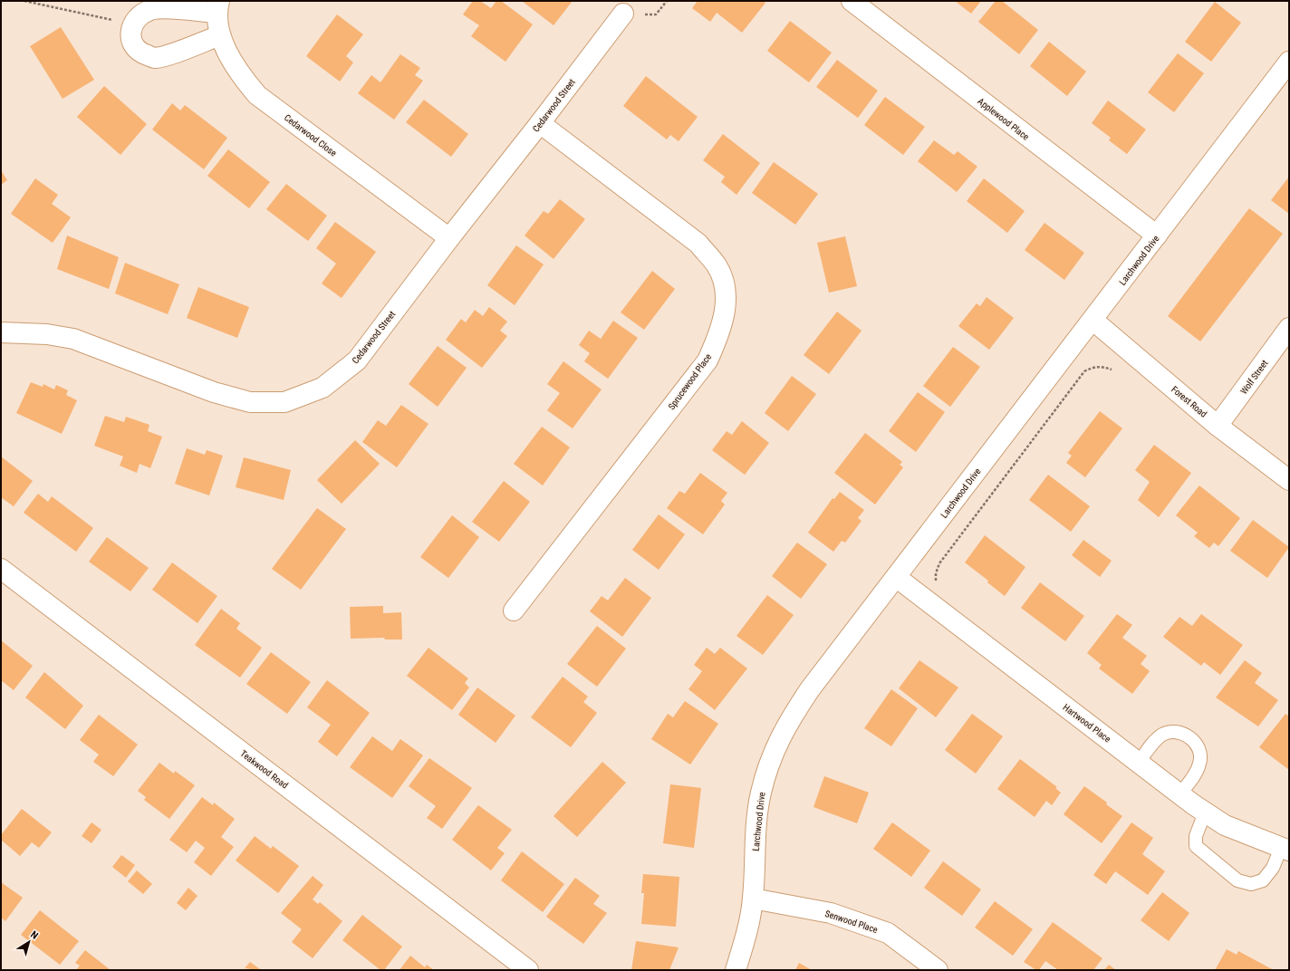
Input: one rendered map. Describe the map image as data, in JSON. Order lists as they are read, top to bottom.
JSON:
{
  "streets": {
    "street": [
      "Cedarwood Street",
      "Applewood Place",
      "Cedarwood Close",
      "Larchwood Drive",
      "Wolf Street",
      "Sprucewood Place",
      "Forest Road",
      "Hartwood Place",
      "Teakwood Road",
      "Senwood Place"
    ]
  },
  "crossings": [
    ["Cedarwood Street", "Cedarwood Close"],
    ["Cedarwood Street", "Sprucewood Place"],
    ["Applewood Place", "Larchwood Drive"],
    ["Larchwood Drive", "Forest Road"],
    ["Larchwood Drive", "Hartwood Place"],
    ["Larchwood Drive", "Senwood Place"],
    ["Wolf Street", "Forest Road"]
  ],
  "north": "top right"
}
